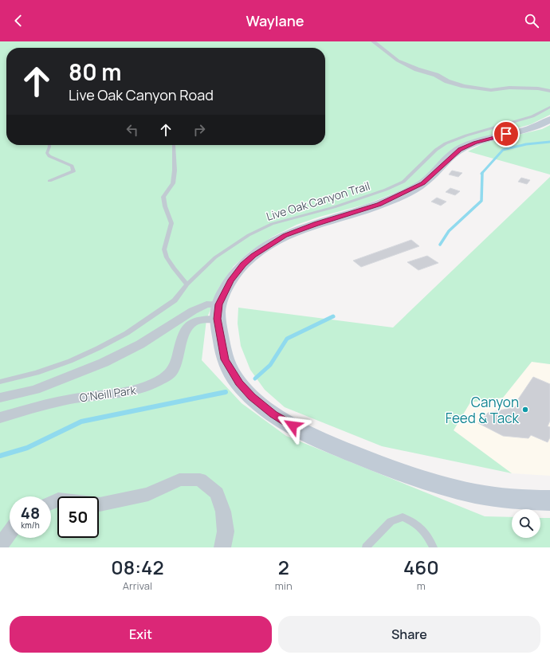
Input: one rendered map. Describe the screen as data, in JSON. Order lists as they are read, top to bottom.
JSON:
{
  "streets": {
    "street": ["O'Neill Park"],
    "lane": ["Live Oak Canyon Trail"]
  },
  "places": ["Canyon Feed & Tack"],
  "page": {
    "header": "Waylane",
    "turn": ["80 m", "Live Oak Canyon Road"],
    "speed": "48 km/h",
    "limit": "50",
    "eta": [
      "08:42",
      "Arrival",
      "2",
      "min",
      "460",
      "m"
    ],
    "buttons": ["Exit", "Share"]
  }
}
